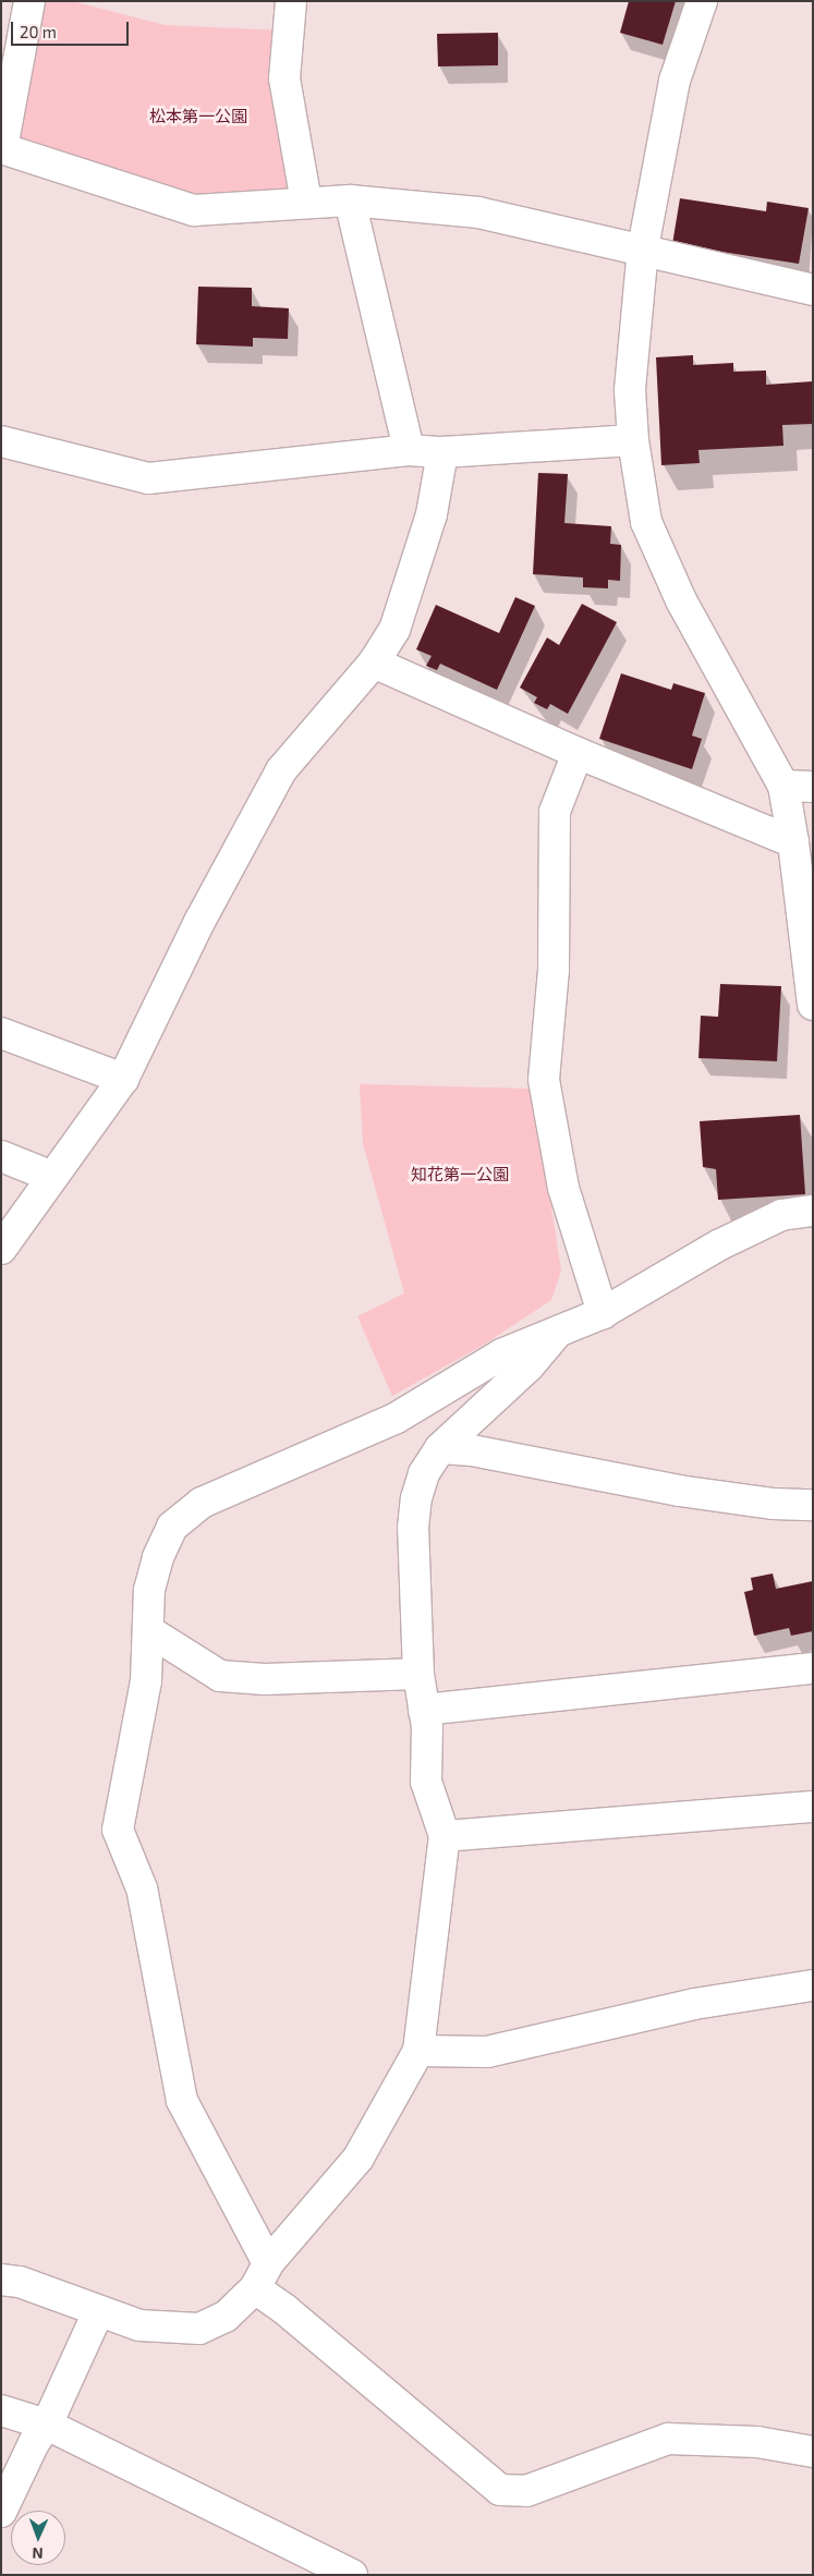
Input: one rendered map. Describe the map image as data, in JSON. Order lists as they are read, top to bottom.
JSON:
{
  "parks": ["松本第一公園", "知花第一公園"],
  "scale_bar": "20 m",
  "north": "bottom"
}
